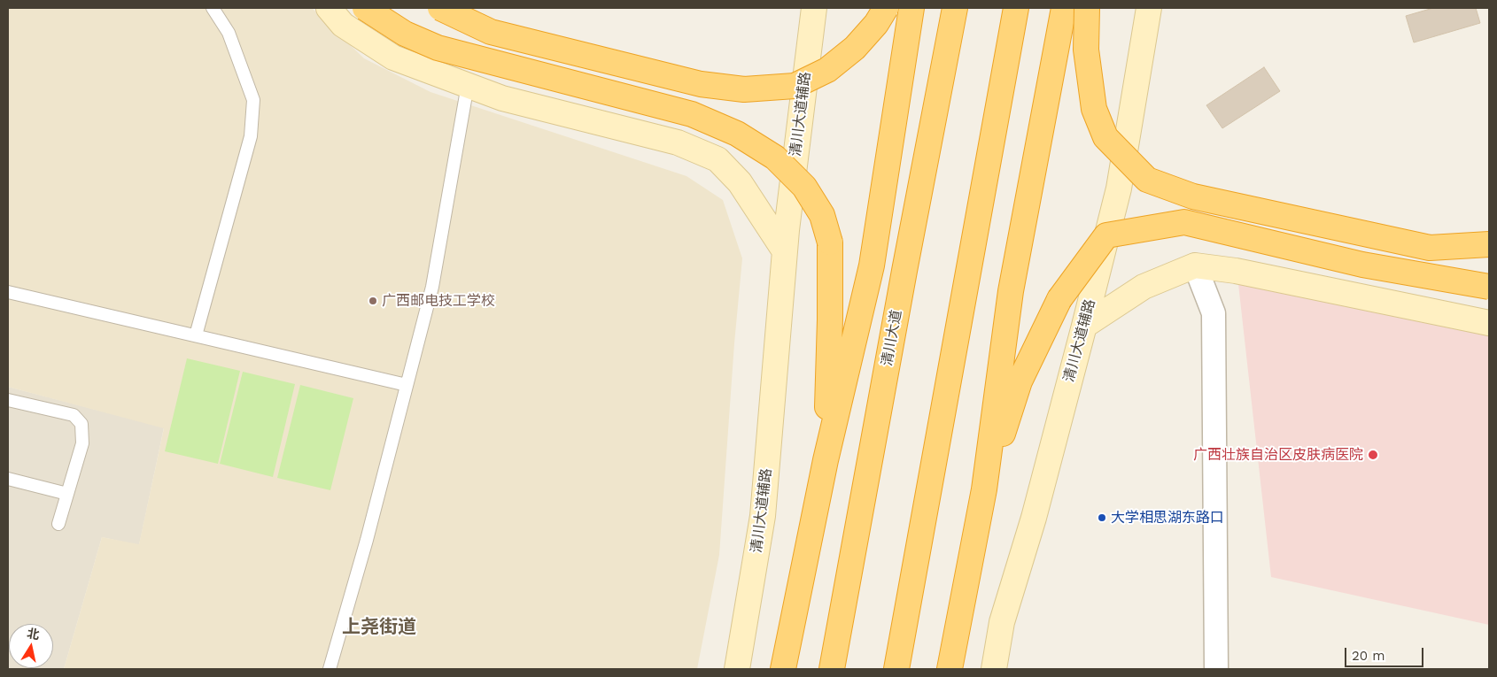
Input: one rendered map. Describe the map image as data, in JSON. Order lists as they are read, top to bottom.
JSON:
{
  "streets": {
    "highway": ["清川大道"],
    "main road": ["清川大道辅路"]
  },
  "districts": ["上尧街道"],
  "places": ["广西邮电技工学校", "广西壮族自治区皮肤病医院", "大学相思湖东路口"],
  "scale_bar": "20 m",
  "north": "top"
}
